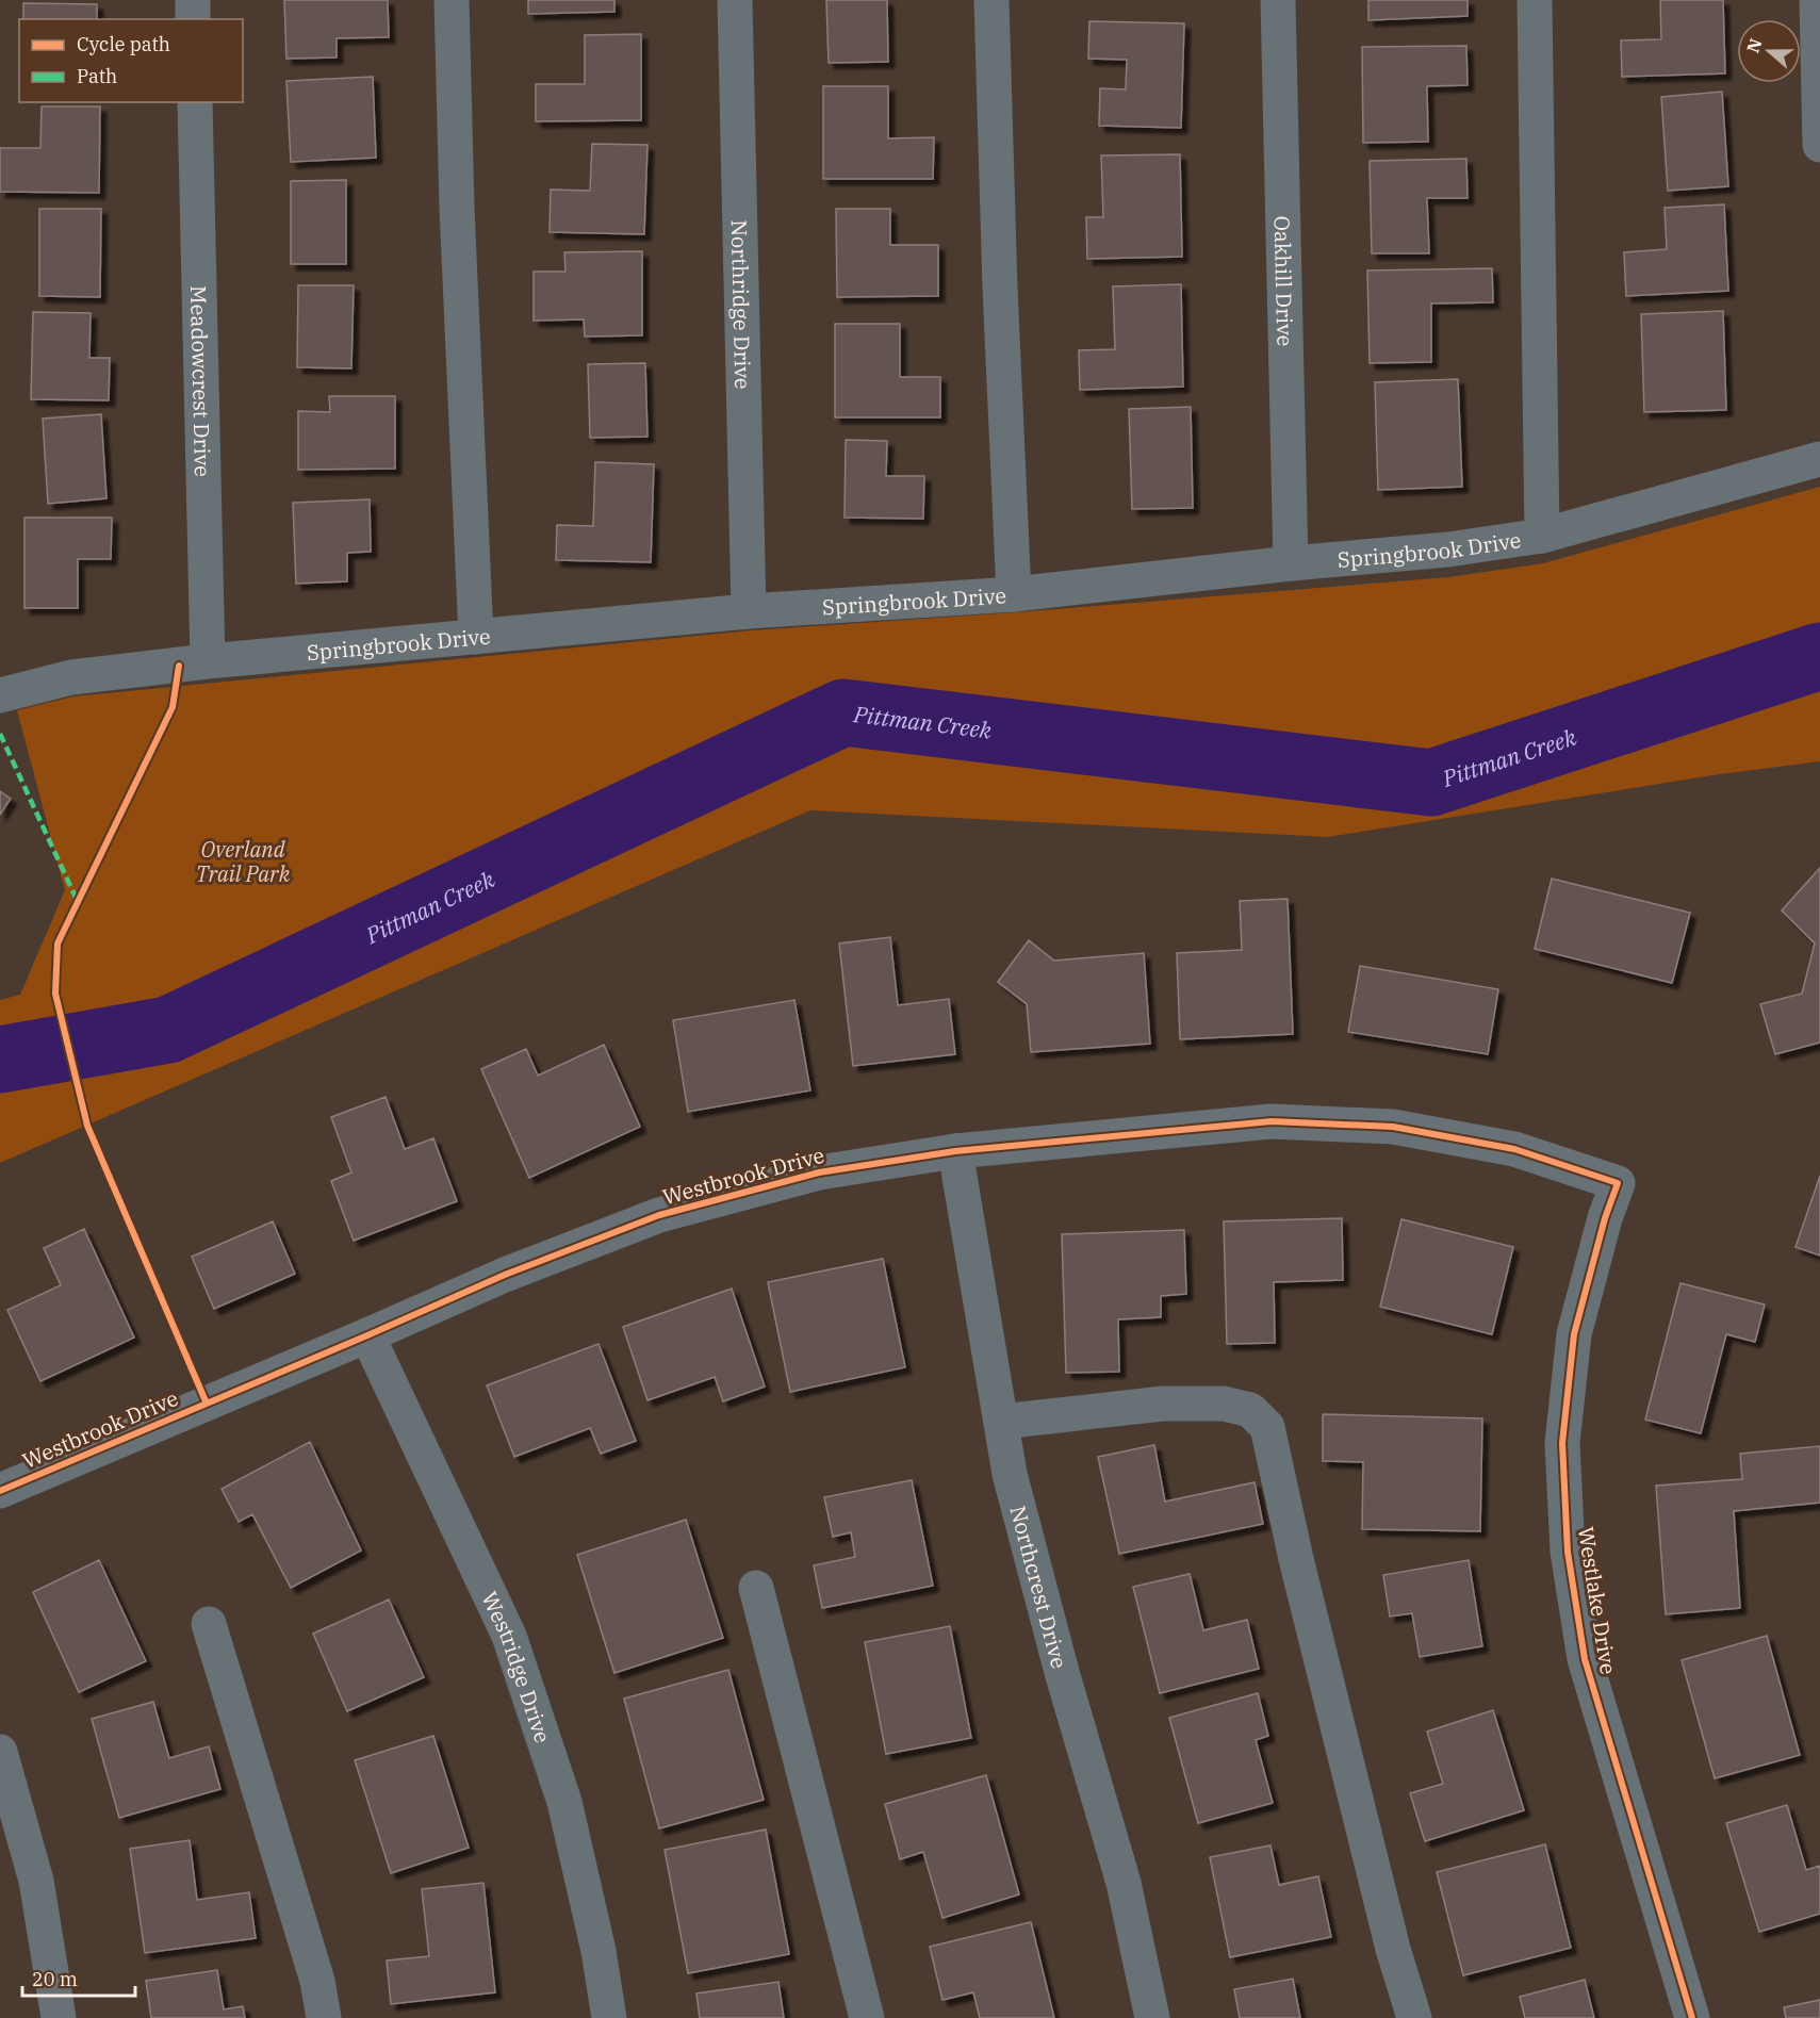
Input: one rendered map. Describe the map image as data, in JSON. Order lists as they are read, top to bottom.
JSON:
{
  "streets": {
    "street": [
      "Oakhill Drive",
      "Northridge Drive",
      "Meadowcrest Drive",
      "Springbrook Drive",
      "Westbrook Drive",
      "Northcrest Drive",
      "Westlake Drive",
      "Westridge Drive"
    ]
  },
  "crossings": [
    ["Oakhill Drive", "Springbrook Drive"],
    ["Northridge Drive", "Springbrook Drive"],
    ["Meadowcrest Drive", "Springbrook Drive"],
    ["Westbrook Drive", "Northcrest Drive"],
    ["Westbrook Drive", "Westlake Drive"],
    ["Westbrook Drive", "Westridge Drive"]
  ],
  "water": ["Pittman Creek"],
  "parks": ["Overland Trail Park"],
  "legend": ["Cycle path", "Path"],
  "scale_bar": "20 m",
  "north": "left"
}
